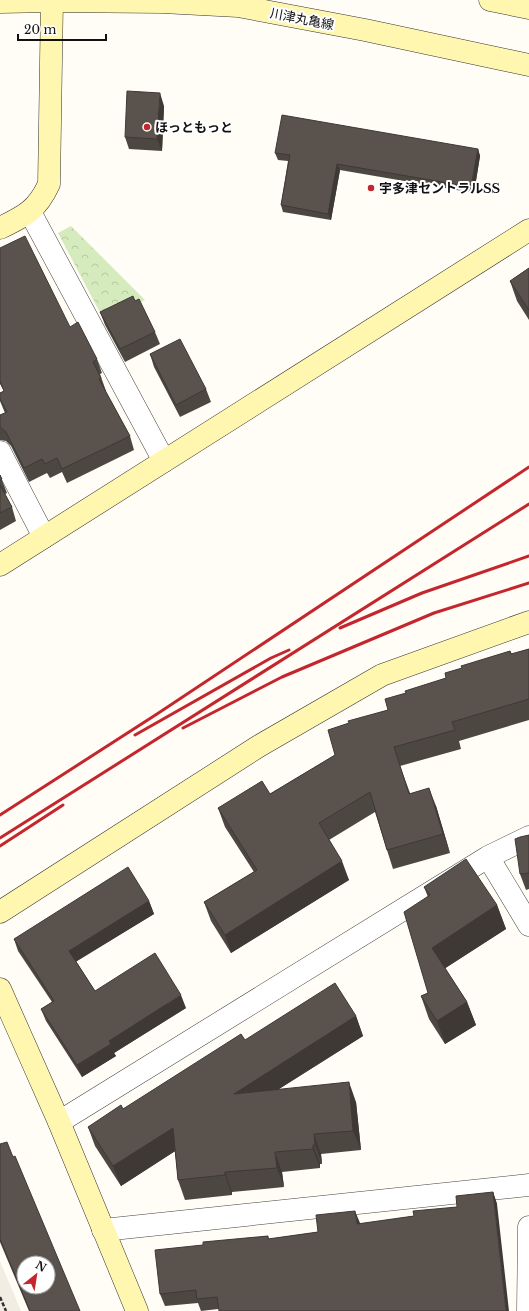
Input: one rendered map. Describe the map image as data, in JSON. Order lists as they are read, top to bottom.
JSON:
{
  "streets": {
    "street": ["川津丸亀線"]
  },
  "places": ["ほっともっと", "宇多津セントラルSS"],
  "scale_bar": "20 m",
  "north": "top right"
}
